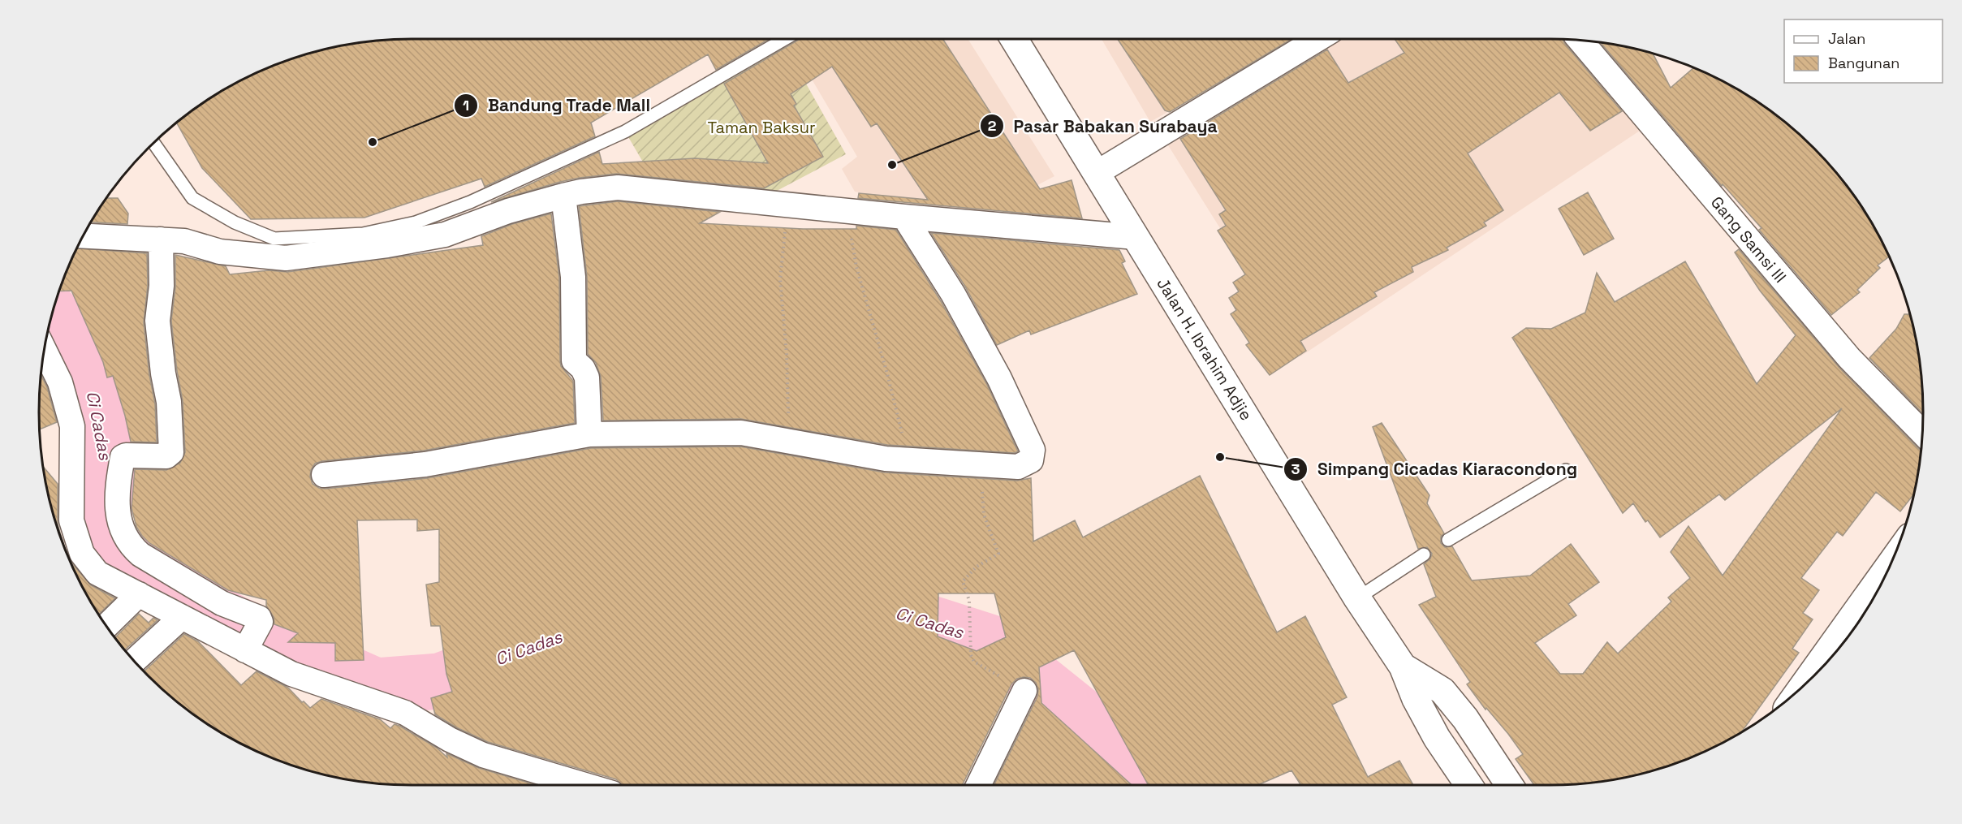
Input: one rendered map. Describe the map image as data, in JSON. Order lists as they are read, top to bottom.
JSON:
{
  "streets": {
    "main road": ["Jalan H. Ibrahim Adjie"],
    "street": ["Gang Samsi III"]
  },
  "water": ["Ci Cadas"],
  "parks": ["Taman Baksur"],
  "places": ["Bandung Trade Mall", "Pasar Babakan Surabaya", "Simpang Cicadas Kiaracondong"],
  "legend": ["Jalan", "Bangunan"]
}
